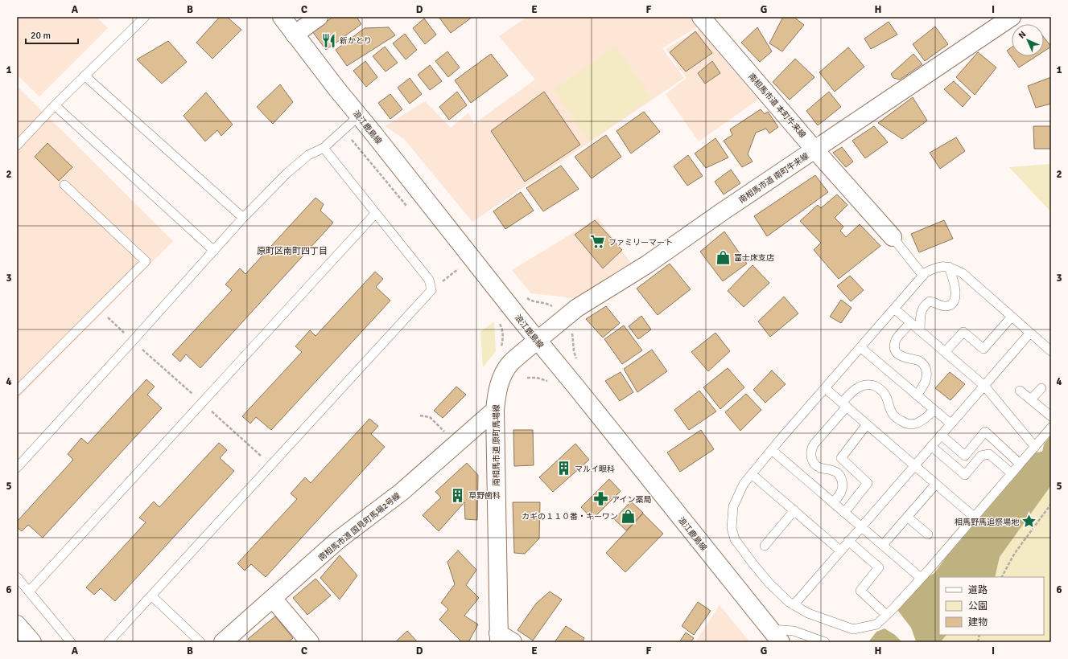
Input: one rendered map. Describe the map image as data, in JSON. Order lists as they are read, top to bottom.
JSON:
{
  "streets": {
    "street": [
      "南相馬市道 本町牛来線",
      "浪江鹿島線",
      "南相馬市道 南町牛来線",
      "南相馬市道 原町馬場線",
      "南相馬市道 国見町馬場2号線"
    ]
  },
  "crossings": [
    ["南相馬市道 本町牛来線", "南相馬市道 南町牛来線"],
    ["浪江鹿島線", "南相馬市道 南町牛来線"],
    ["浪江鹿島線", "南相馬市道 原町馬場線"],
    ["南相馬市道 南町牛来線", "南相馬市道 原町馬場線"],
    ["南相馬市道 原町馬場線", "南相馬市道 国見町馬場2号線"]
  ],
  "districts": ["原町区南町四丁目"],
  "places": {
    "restaurant": ["新かとり"],
    "supermarket": ["ファミリーマート"],
    "shop": ["富士床支店", "カギの１１０番・キーワン"],
    "building": ["マルイ眼科", "草野歯科"],
    "pharmacy": ["アイン薬局"],
    "place": ["相馬野馬追祭場地"]
  },
  "legend": ["道路", "公園", "建物"],
  "scale_bar": "20 m",
  "north": "top left",
  "grid": {
    "columns": [
      "A",
      "B",
      "C",
      "D",
      "E",
      "F",
      "G",
      "H",
      "I"
    ],
    "rows": [
      "1",
      "2",
      "3",
      "4",
      "5",
      "6"
    ]
  }
}
